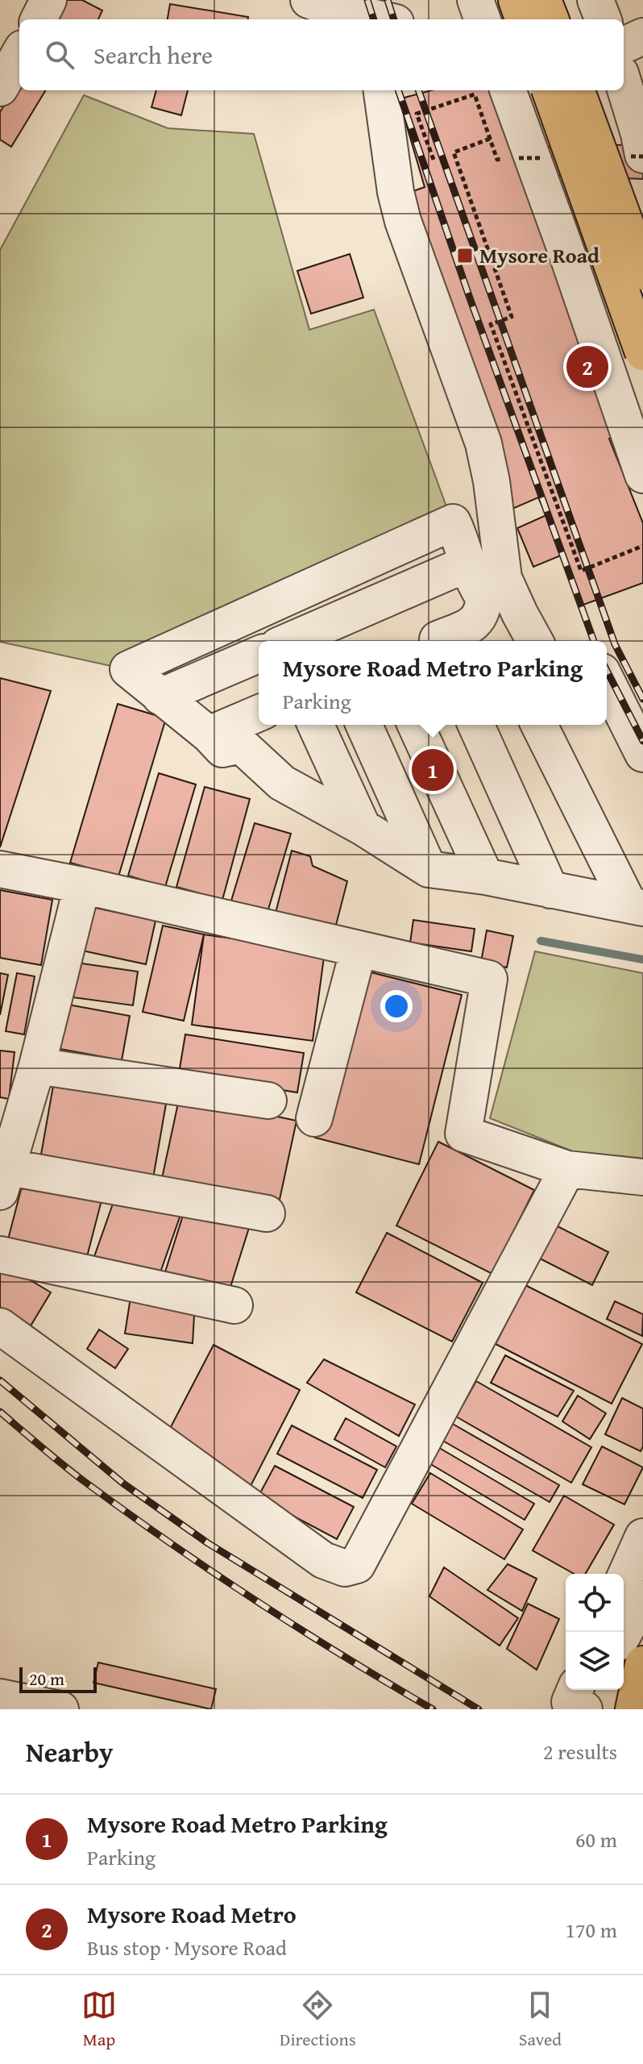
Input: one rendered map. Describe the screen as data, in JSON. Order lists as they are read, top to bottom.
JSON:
{
  "places": {
    "transit": ["Mysore Road"]
  },
  "scale_bar": "20 m",
  "page": {
    "search": "Search here",
    "pins": ["2", "1"],
    "popup": ["Mysore Road Metro Parking", "Parking"],
    "scale": "20 m",
    "heading": ["Nearby", "2 results"],
    "list": [
      {
        "mark": "1",
        "name": "Mysore Road Metro Parking",
        "note": "Parking",
        "value": "60 m"
      },
      {
        "mark": "2",
        "name": "Mysore Road Metro",
        "note": "Bus stop · Mysore Road",
        "value": "170 m"
      }
    ],
    "nav": ["Map", "Directions", "Saved"]
  }
}
